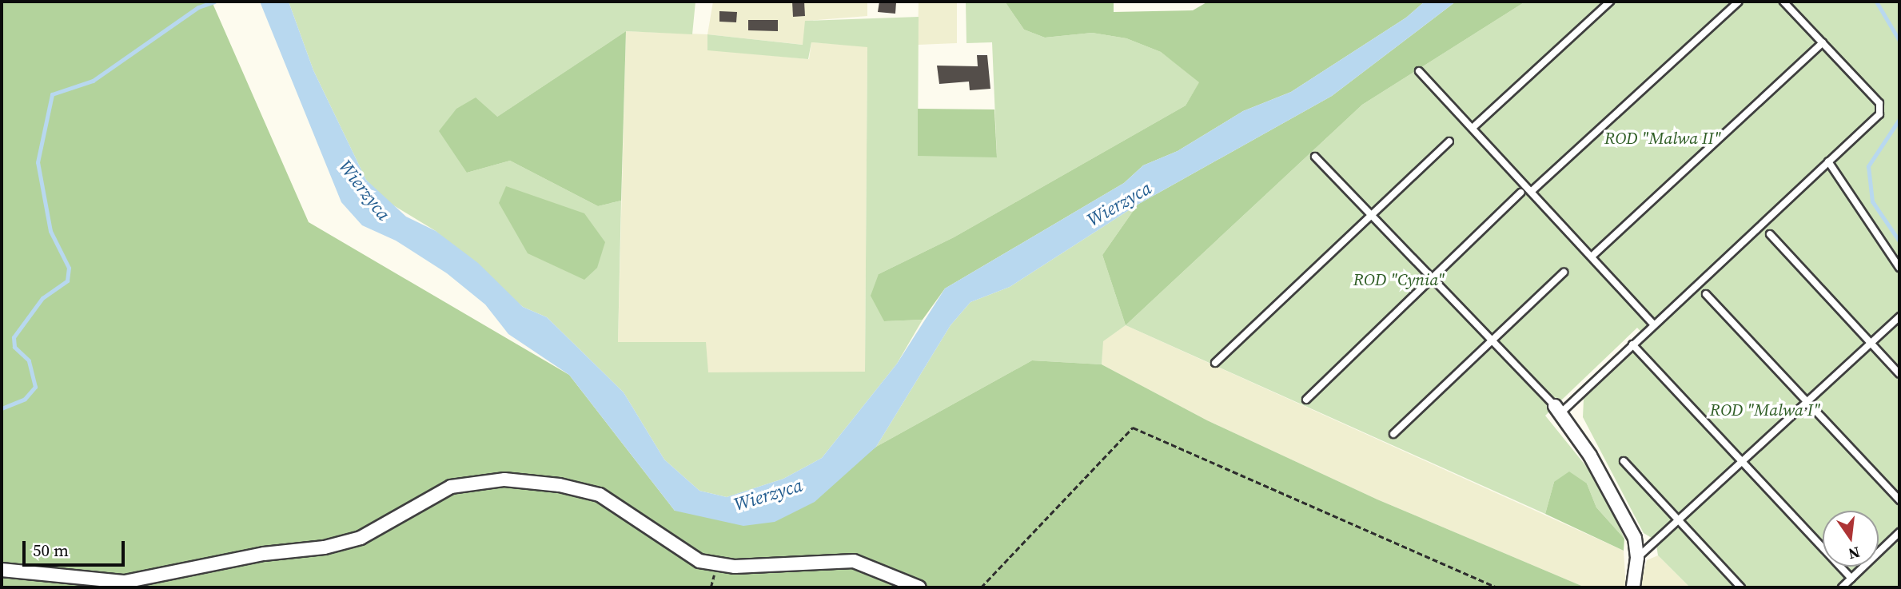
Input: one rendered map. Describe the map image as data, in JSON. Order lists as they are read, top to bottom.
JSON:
{
  "water": ["Wierzyca"],
  "parks": ["ROD \"Malwa II\"", "ROD \"Cynia\"", "ROD \"Malwa I\""],
  "scale_bar": "50 m",
  "north": "bottom"
}
